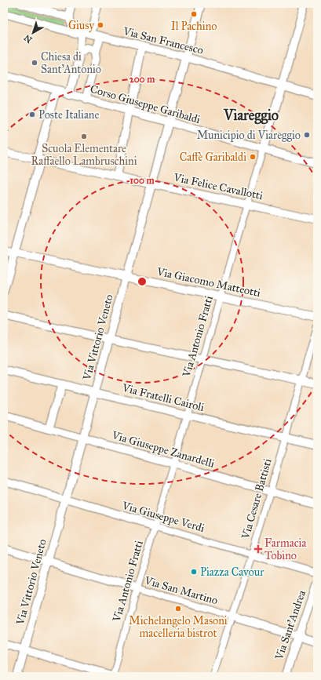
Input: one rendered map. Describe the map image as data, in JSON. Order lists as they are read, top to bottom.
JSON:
{
  "streets": {
    "street": [
      "Via San Francesco",
      "Corso Giuseppe Garibaldi",
      "Via Felice Cavallotti",
      "Via Giacomo Matteotti",
      "Via Antonio Fratti",
      "Via Vittorio Veneto",
      "Via Fratelli Cairoli",
      "Via Giuseppe Zanardelli",
      "Via Cesare Battisti",
      "Via Giuseppe Verdi",
      "Via San Martino",
      "Via Sant'Andrea"
    ]
  },
  "crossings": [
    ["Via San Francesco", "Via Antonio Fratti"],
    ["Via San Francesco", "Via Vittorio Veneto"],
    ["Corso Giuseppe Garibaldi", "Via Antonio Fratti"],
    ["Corso Giuseppe Garibaldi", "Via Vittorio Veneto"],
    ["Via Felice Cavallotti", "Via Antonio Fratti"],
    ["Via Felice Cavallotti", "Via Vittorio Veneto"],
    ["Via Giacomo Matteotti", "Via Antonio Fratti"],
    ["Via Giacomo Matteotti", "Via Vittorio Veneto"],
    ["Via Antonio Fratti", "Via Fratelli Cairoli"],
    ["Via Antonio Fratti", "Via Giuseppe Zanardelli"],
    ["Via Antonio Fratti", "Via Giuseppe Verdi"],
    ["Via Antonio Fratti", "Via San Martino"],
    ["Via Vittorio Veneto", "Via Fratelli Cairoli"],
    ["Via Vittorio Veneto", "Via Giuseppe Zanardelli"],
    ["Via Vittorio Veneto", "Via Giuseppe Verdi"],
    ["Via Vittorio Veneto", "Via San Martino"],
    ["Via Fratelli Cairoli", "Via Cesare Battisti"],
    ["Via Giuseppe Zanardelli", "Via Cesare Battisti"],
    ["Via Cesare Battisti", "Via Giuseppe Verdi"],
    ["Via Cesare Battisti", "Via San Martino"],
    ["Via San Martino", "Via Sant'Andrea"]
  ],
  "districts": ["Viareggio"],
  "places": {
    "other": [
      "Il Pachino",
      "Giusy",
      "Chiesa di Sant'Antonio",
      "Poste Italiane",
      "Municipio di Viareggio",
      "Scuola Elementare Raffaello Lambruschini",
      "Caffè Garibaldi",
      "Piazza Cavour",
      "Michelangelo Masoni macelleria bistrot"
    ],
    "health": ["Farmacia Tobino"]
  },
  "north": "bottom left",
  "rings": ["200 m", "100 m"]
}
